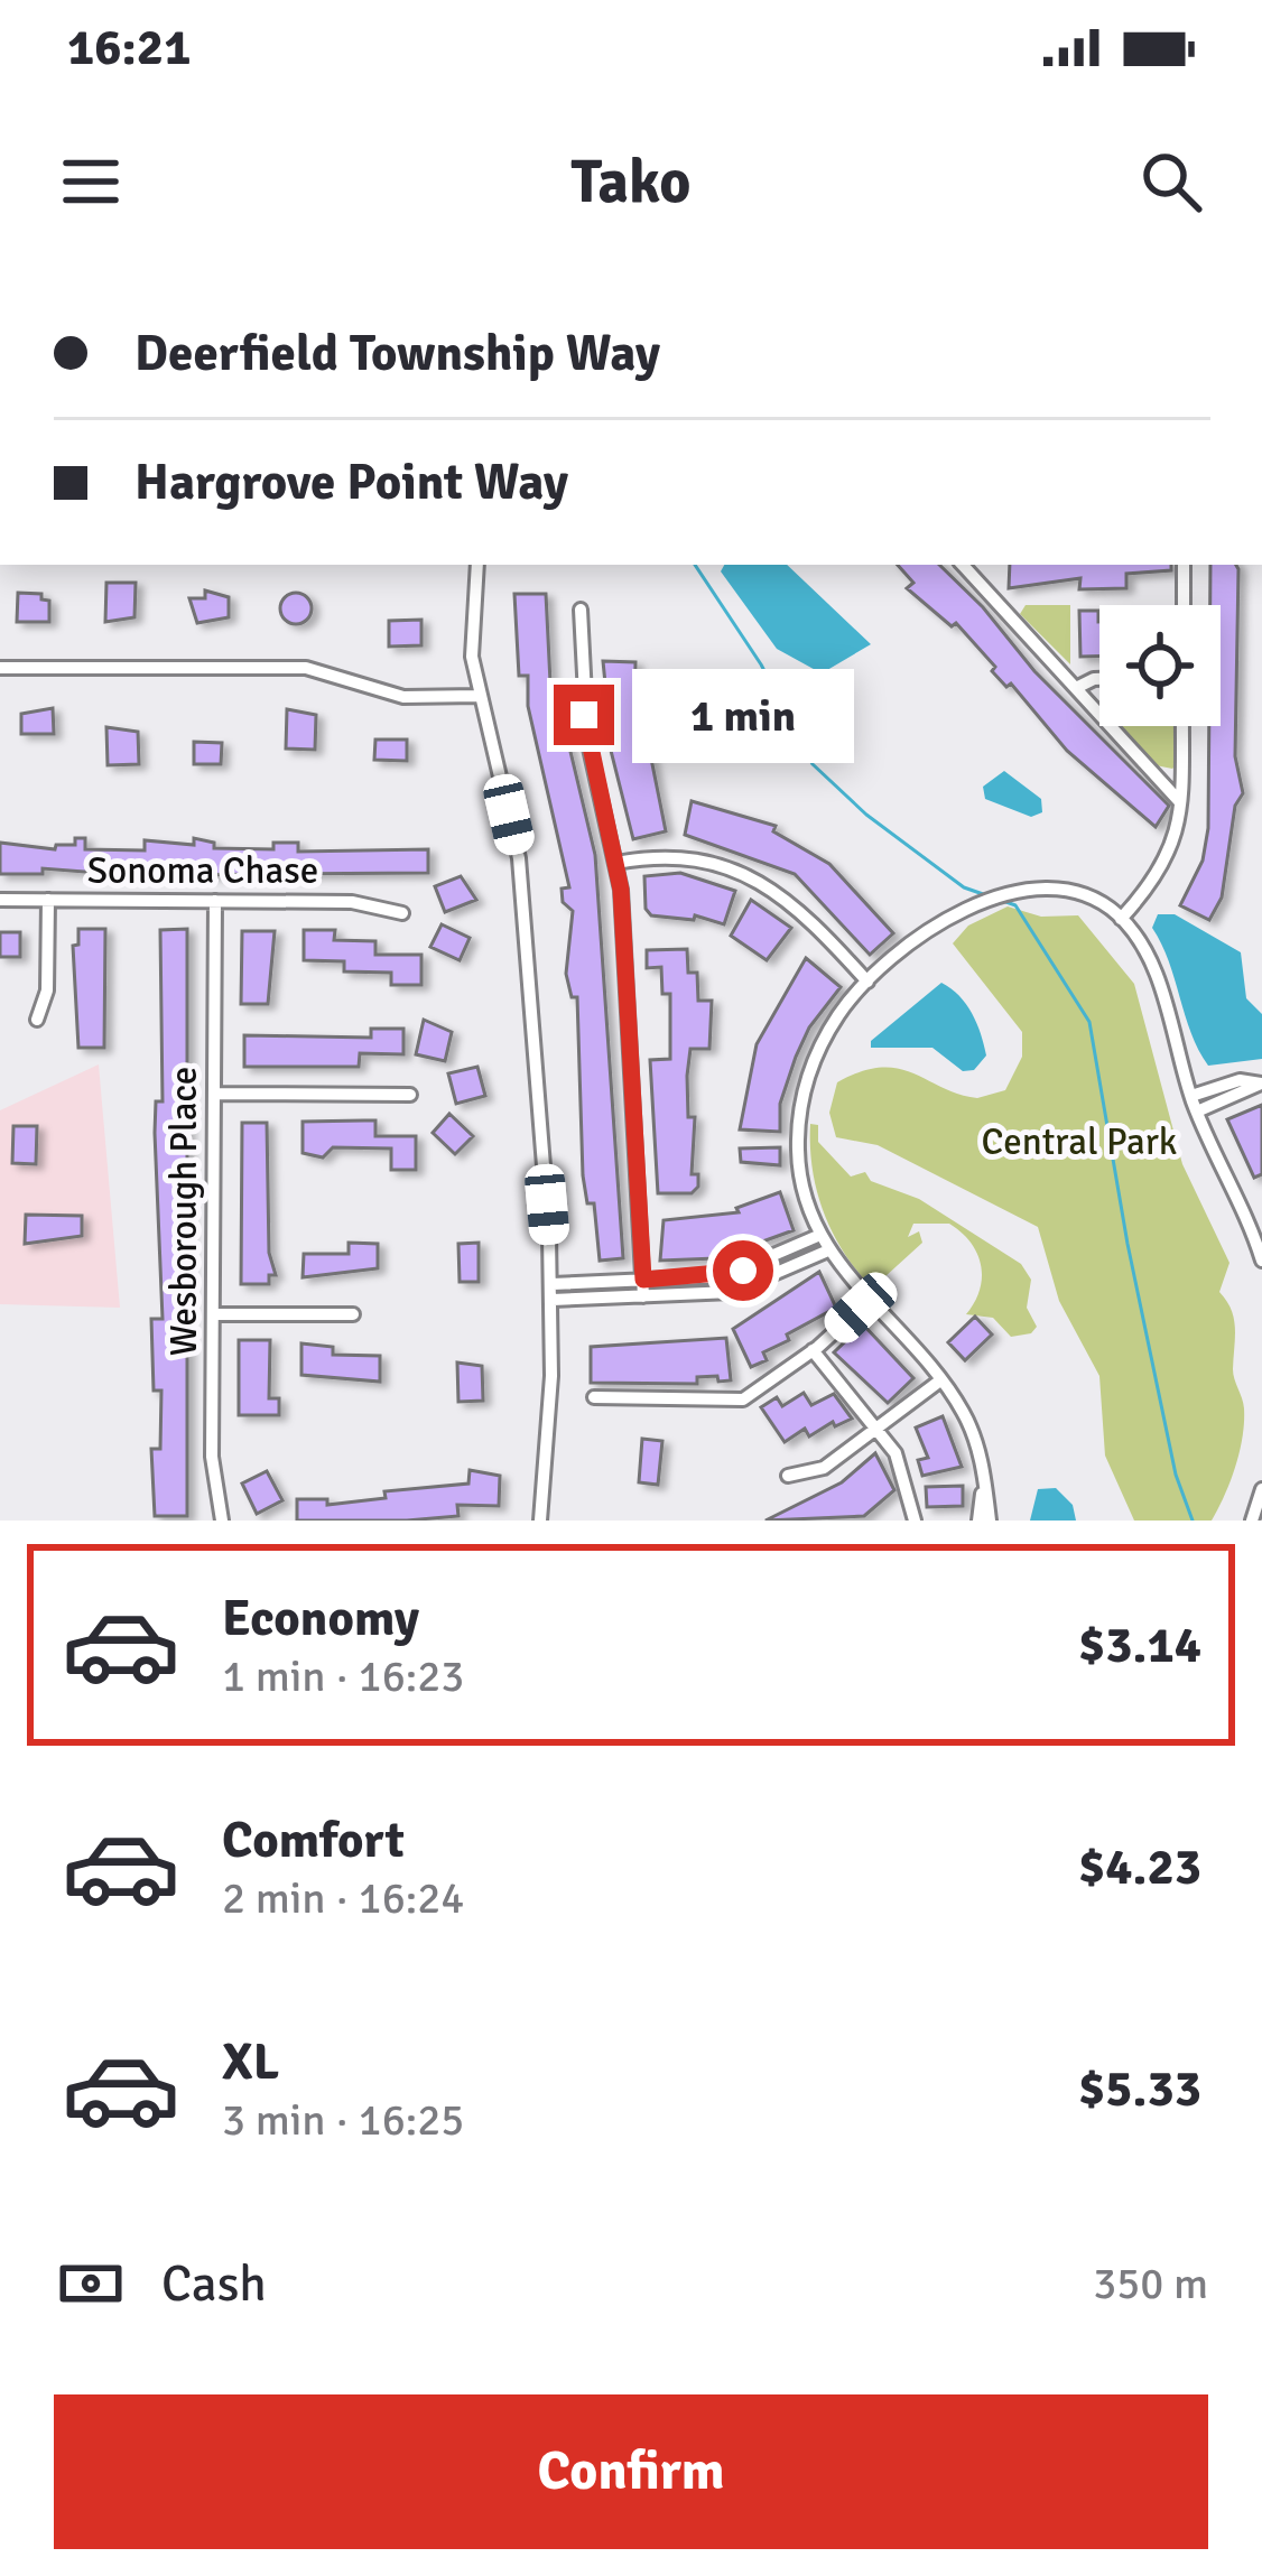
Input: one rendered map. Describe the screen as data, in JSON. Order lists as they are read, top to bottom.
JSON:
{
  "streets": {
    "street": ["Sonoma Chase", "Wesborough Place"]
  },
  "crossings": [
    ["Sonoma Chase", "Wesborough Place"]
  ],
  "parks": ["Central Park"],
  "page": {
    "status": "16:21",
    "header": "Tako",
    "banner": ["Deerfield Township Way", "Hargrove Point Way"],
    "bubble": "1 min",
    "list": [
      {
        "name": "Economy",
        "note": "1 min · 16:23",
        "value": "$3.14"
      },
      {
        "name": "Comfort",
        "note": "2 min · 16:24",
        "value": "$4.23"
      },
      {
        "name": "XL",
        "note": "3 min · 16:25",
        "value": "$5.33"
      }
    ],
    "pay": ["Cash", "350 m"],
    "buttons": "Confirm"
  }
}
